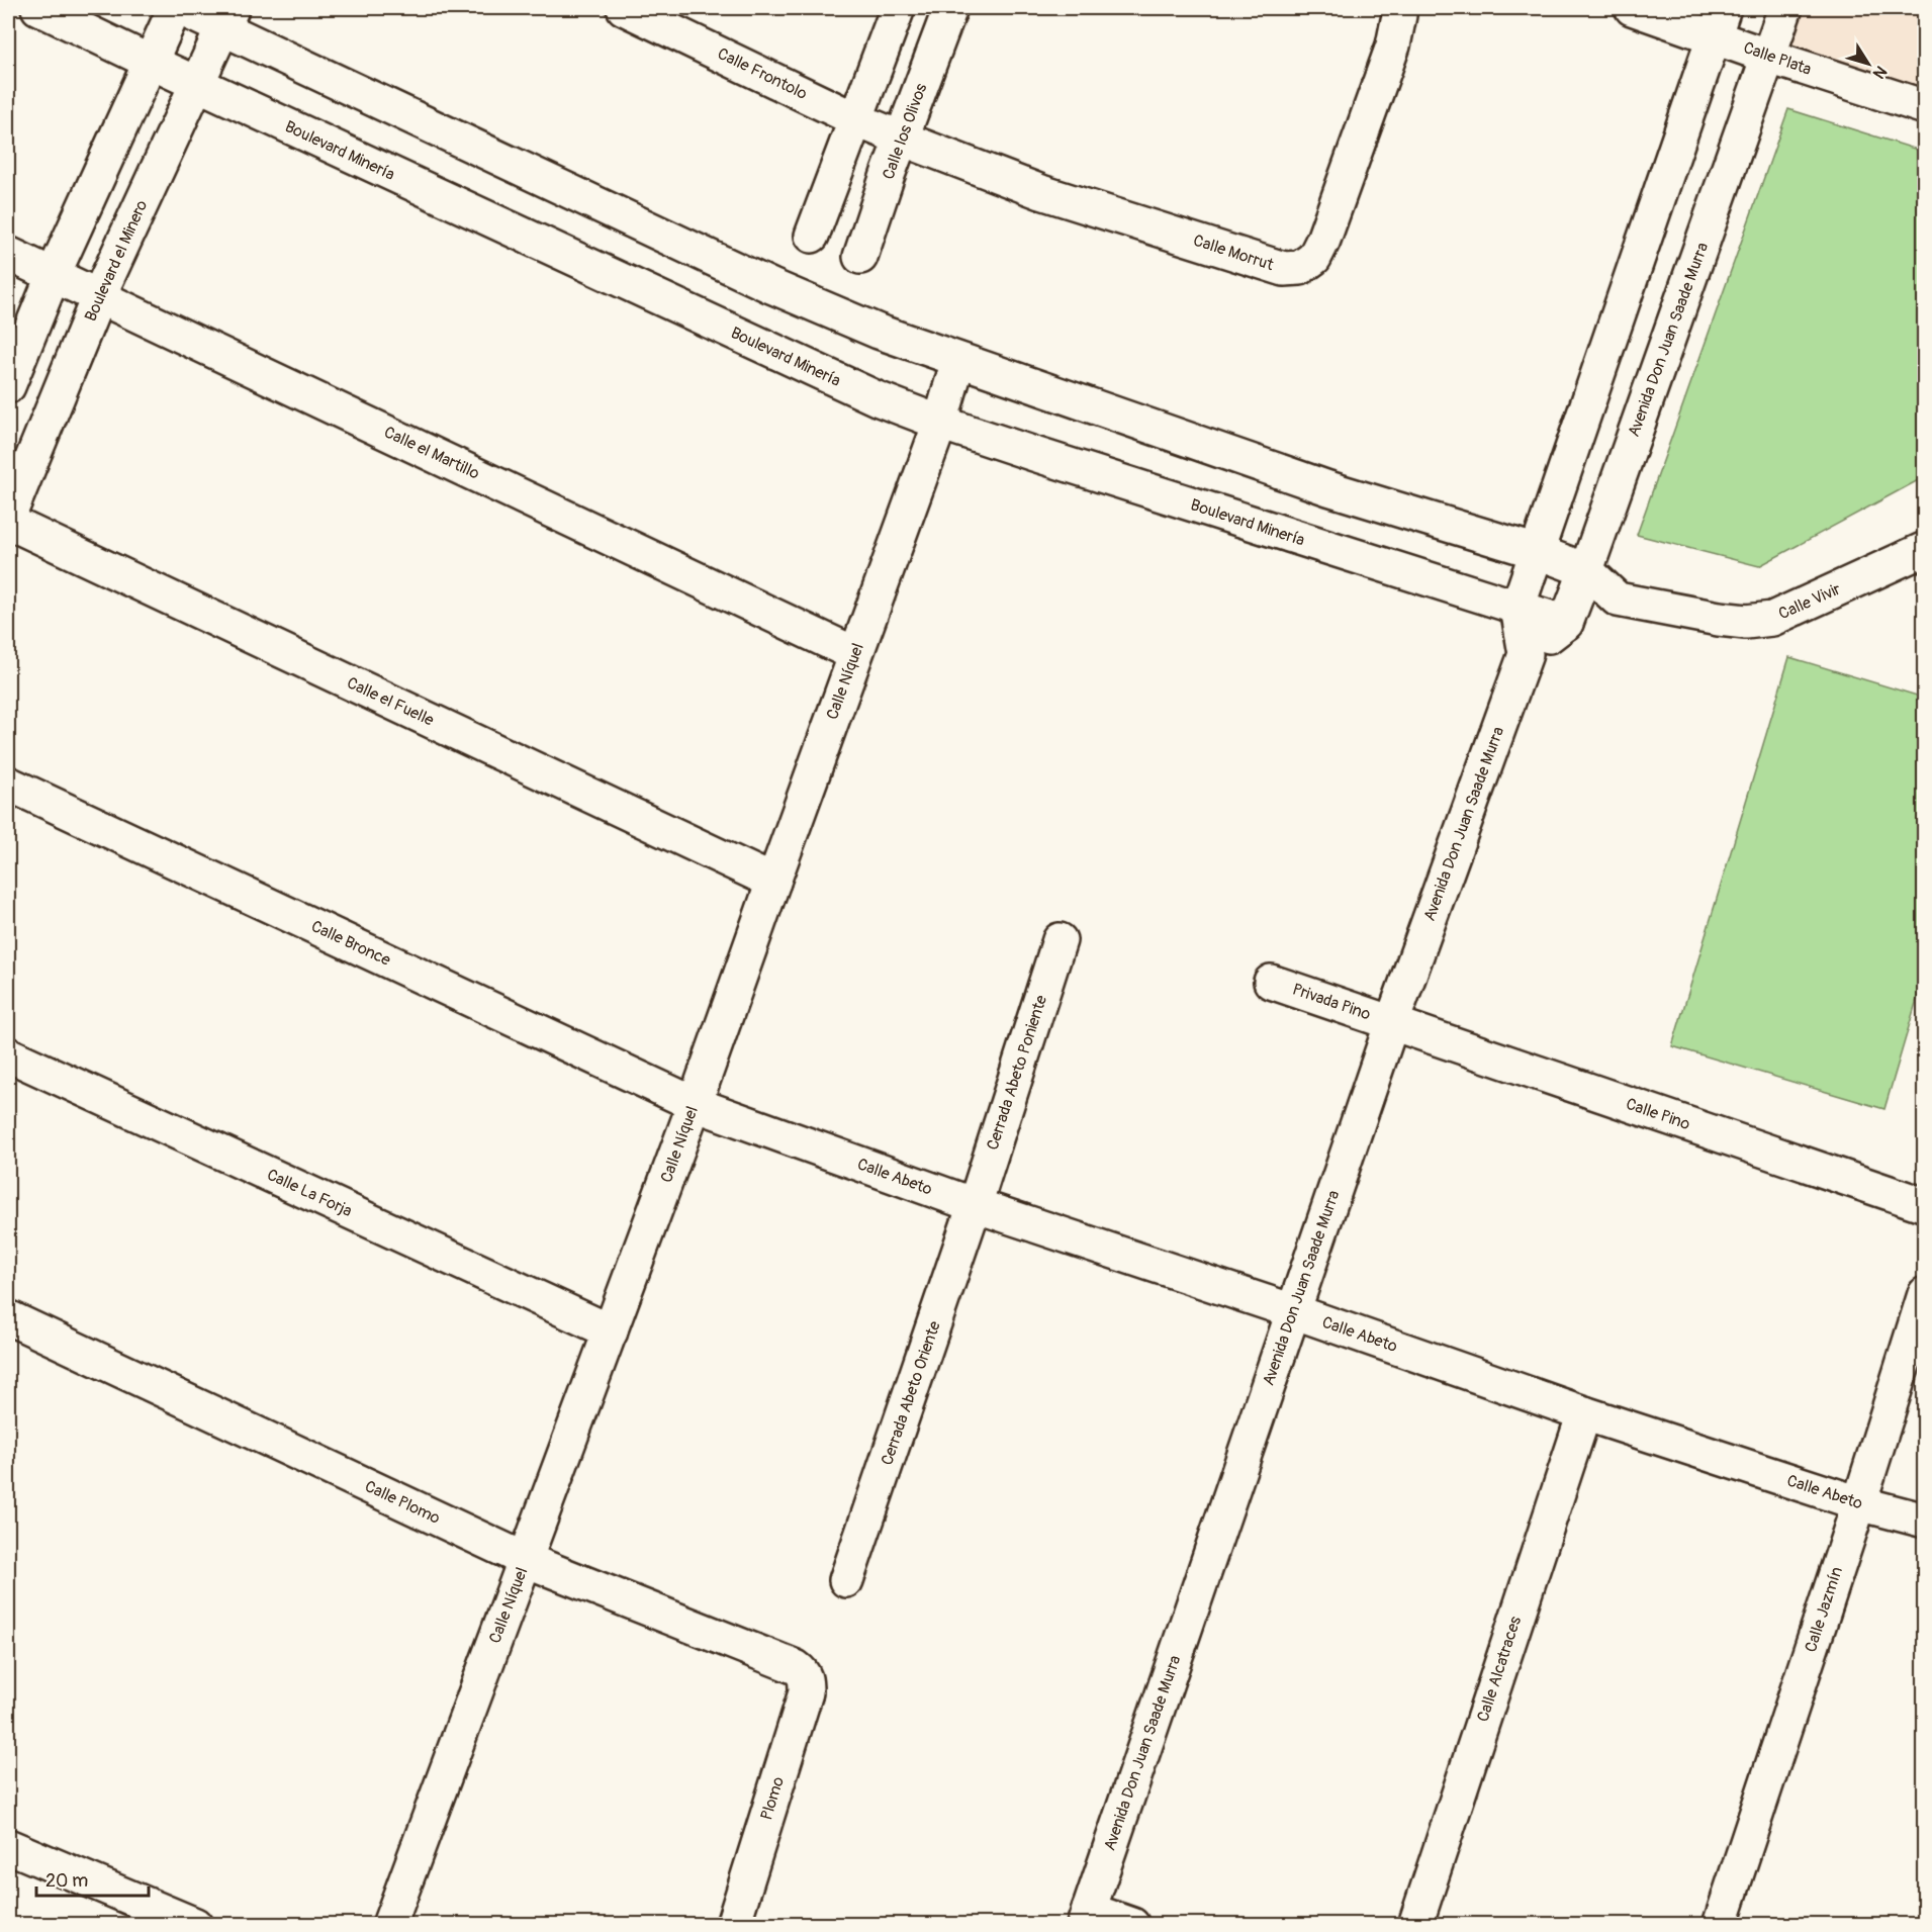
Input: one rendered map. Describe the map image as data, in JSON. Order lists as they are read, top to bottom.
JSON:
{
  "streets": {
    "street": [
      "Calle Plata",
      "Calle Frontolo",
      "Calle los Olivos",
      "Boulevard Minería",
      "Calle Morrut",
      "Boulevard el Minero",
      "Avenida Don Juan Saade Murra",
      "Calle el Martillo",
      "Calle Vivir",
      "Calle Níquel",
      "Calle el Fuelle",
      "Calle Bronce",
      "Privada Pino",
      "Cerrada Abeto Poniente",
      "Calle Pino",
      "Calle Abeto",
      "Calle La Forja",
      "Cerrada Abeto Oriente",
      "Calle Plomo",
      "Calle Jazmín",
      "Calle Alcatraces",
      "Plomo"
    ]
  },
  "crossings": [
    ["Calle Plata", "Avenida Don Juan Saade Murra"],
    ["Calle Frontolo", "Calle los Olivos"],
    ["Calle Frontolo", "Calle Morrut"],
    ["Calle los Olivos", "Calle Morrut"],
    ["Boulevard Minería", "Boulevard el Minero"],
    ["Boulevard Minería", "Avenida Don Juan Saade Murra"],
    ["Boulevard Minería", "Calle Níquel"],
    ["Boulevard el Minero", "Calle el Martillo"],
    ["Boulevard el Minero", "Calle el Fuelle"],
    ["Avenida Don Juan Saade Murra", "Privada Pino"],
    ["Avenida Don Juan Saade Murra", "Calle Pino"],
    ["Avenida Don Juan Saade Murra", "Calle Abeto"],
    ["Calle el Martillo", "Calle Níquel"],
    ["Calle Níquel", "Calle el Fuelle"],
    ["Calle Níquel", "Calle Bronce"],
    ["Calle Níquel", "Calle Abeto"],
    ["Calle Níquel", "Calle La Forja"],
    ["Calle Níquel", "Calle Plomo"],
    ["Calle Bronce", "Calle Abeto"],
    ["Privada Pino", "Calle Pino"],
    ["Cerrada Abeto Poniente", "Calle Abeto"],
    ["Cerrada Abeto Poniente", "Cerrada Abeto Oriente"],
    ["Calle Abeto", "Cerrada Abeto Oriente"],
    ["Calle Abeto", "Calle Jazmín"],
    ["Calle Abeto", "Calle Alcatraces"],
    ["Calle Plomo", "Plomo"]
  ],
  "scale_bar": "20 m",
  "north": "bottom right"
}
